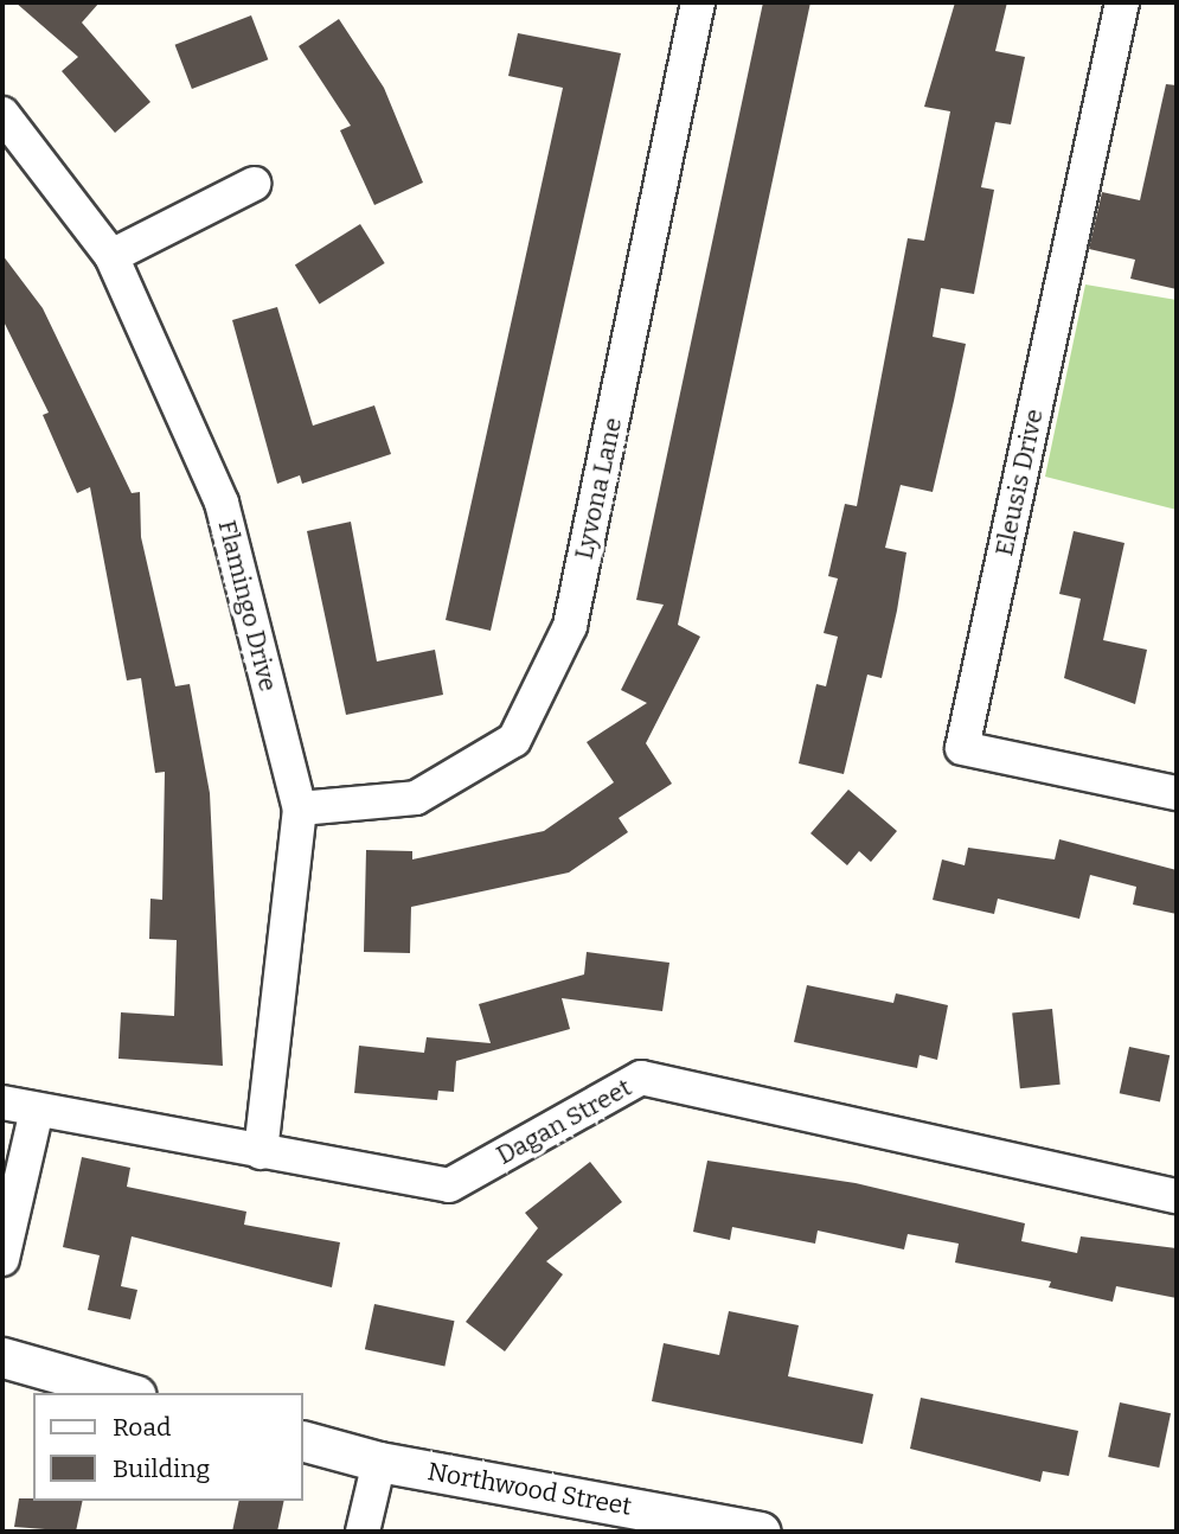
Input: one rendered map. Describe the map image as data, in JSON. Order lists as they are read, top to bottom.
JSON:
{
  "streets": {
    "street": [
      "Eleusis Drive",
      "Lyvona Lane",
      "Flamingo Drive",
      "Dagan Street",
      "Northwood Street"
    ]
  },
  "crossings": [
    ["Lyvona Lane", "Flamingo Drive"],
    ["Flamingo Drive", "Dagan Street"]
  ],
  "legend": ["Road", "Building"]
}
